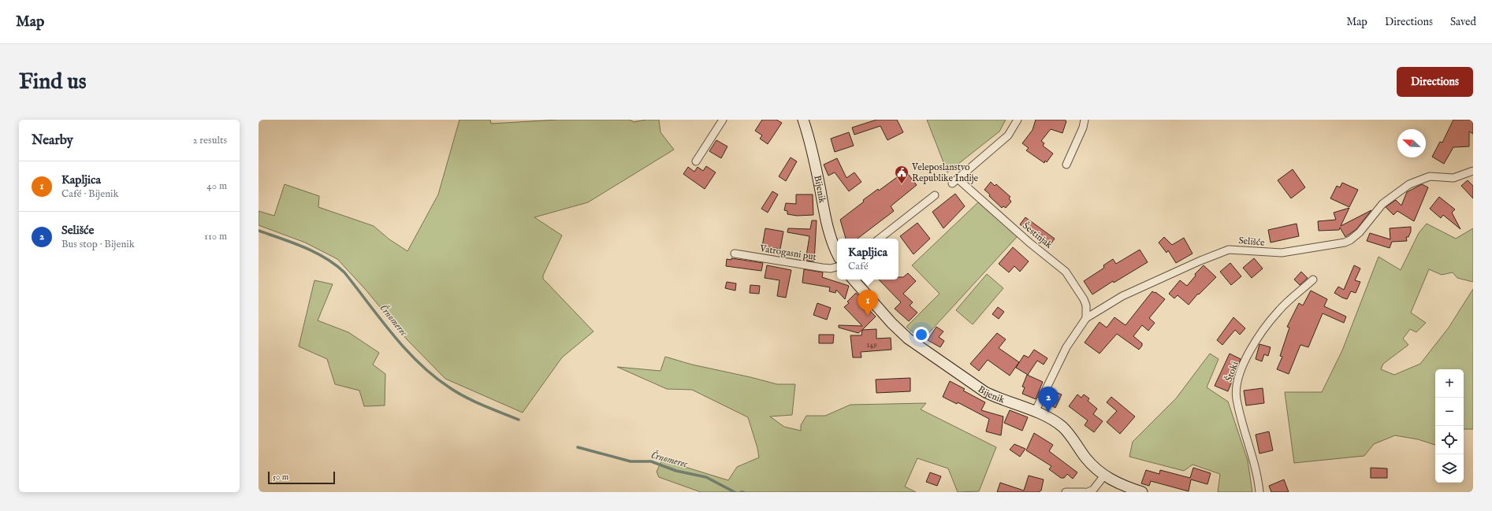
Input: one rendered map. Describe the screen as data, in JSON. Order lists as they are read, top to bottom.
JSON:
{
  "streets": {
    "main road": ["Bijenik"],
    "street": [
      "Šestinjak",
      "Selišće",
      "Vatrogasni put",
      "Štoki"
    ]
  },
  "crossings": [
    ["Bijenik", "Selišće"],
    ["Šestinjak", "Selišće"]
  ],
  "water": ["Črnomerec"],
  "places": {
    "public building": ["Veleposlanstvo Republike Indije"]
  },
  "house_numbers": ["149"],
  "scale_bar": "50 m",
  "north": "top left",
  "page": {
    "header": "Map",
    "nav": ["Map", "Directions", "Saved"],
    "buttons": "Directions",
    "title": "Find us",
    "heading": ["Nearby", "2 results"],
    "list": [
      {
        "mark": "1",
        "name": "Kapljica",
        "note": "Café · Bijenik",
        "value": "40 m"
      },
      {
        "mark": "2",
        "name": "Selišće",
        "note": "Bus stop · Bijenik",
        "value": "110 m"
      }
    ],
    "popup": ["Kapljica", "Café"],
    "pins": ["1", "2"],
    "map_buttons": ["+", "−"],
    "scale": "50 m"
  }
}
